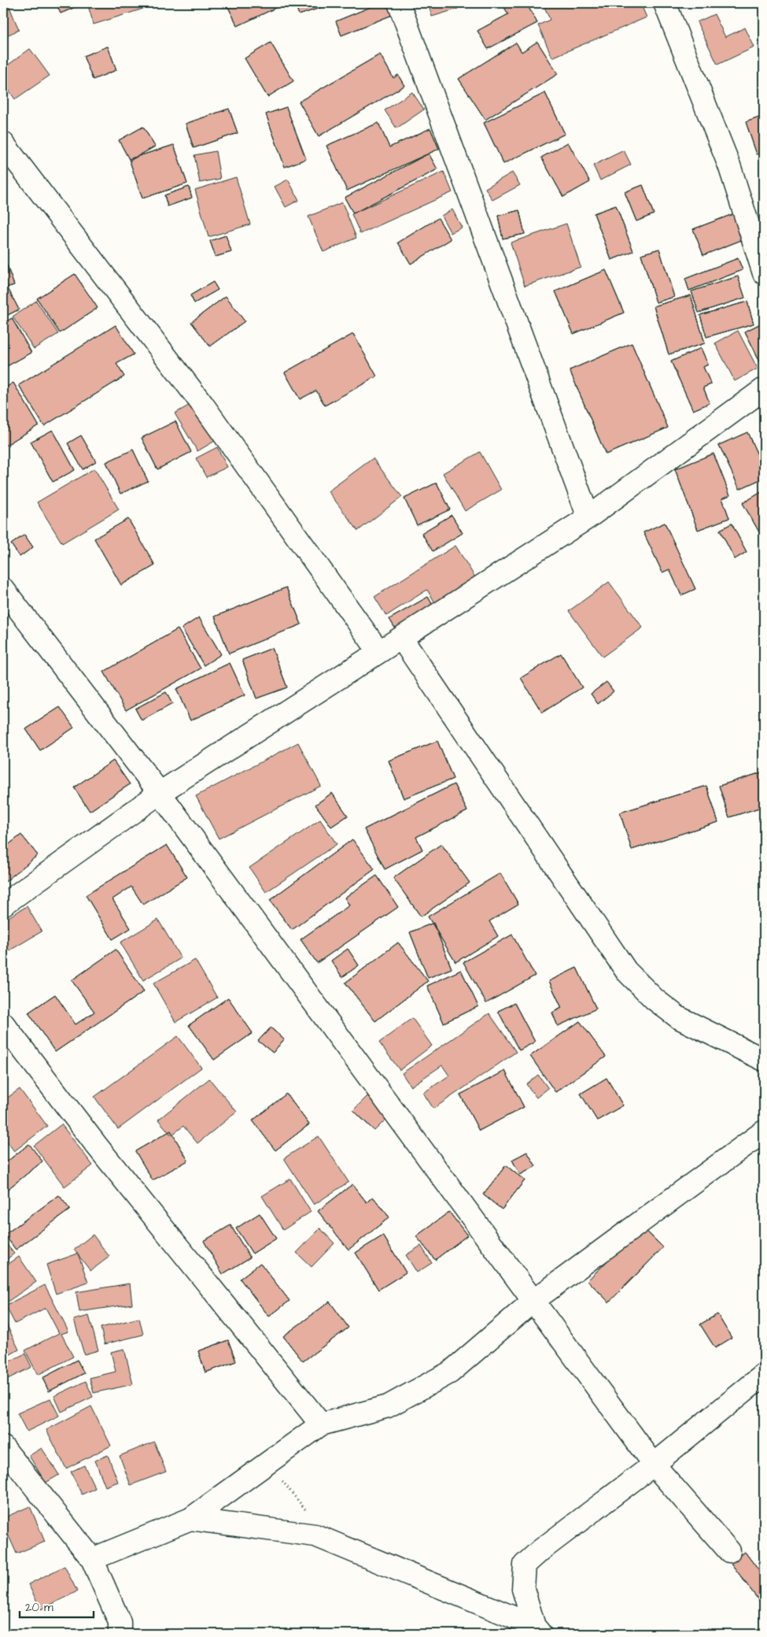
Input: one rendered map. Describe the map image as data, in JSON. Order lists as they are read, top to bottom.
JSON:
{
  "scale_bar": "20 m"
}
